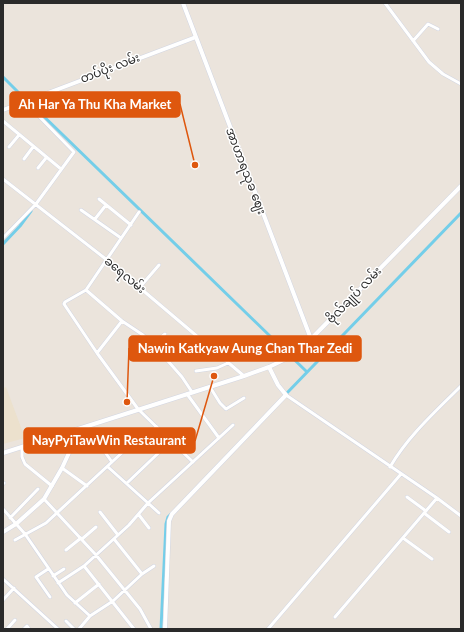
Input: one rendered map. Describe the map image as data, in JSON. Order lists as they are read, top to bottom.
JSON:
{
  "streets": {
    "street": [
      "တပ်ပိုး လမ်း",
      "အာဟာရသုခ ဈေး",
      "ခရေလမ်း",
      "ဗိုလ်ချုပ် လမ်း"
    ]
  },
  "crossings": [
    ["တပ်ပိုး လမ်း", "အာဟာရသုခ ဈေး"],
    ["အာဟာရသုခ ဈေး", "ဗိုလ်ချုပ် လမ်း"],
    ["ခရေလမ်း", "ဗိုလ်ချုပ် လမ်း"]
  ],
  "places": ["Ah Har Ya Thu Kha Market", "NayPyiTawWin Restaurant", "Nawin Katkyaw Aung Chan Thar Zedi"]
}
